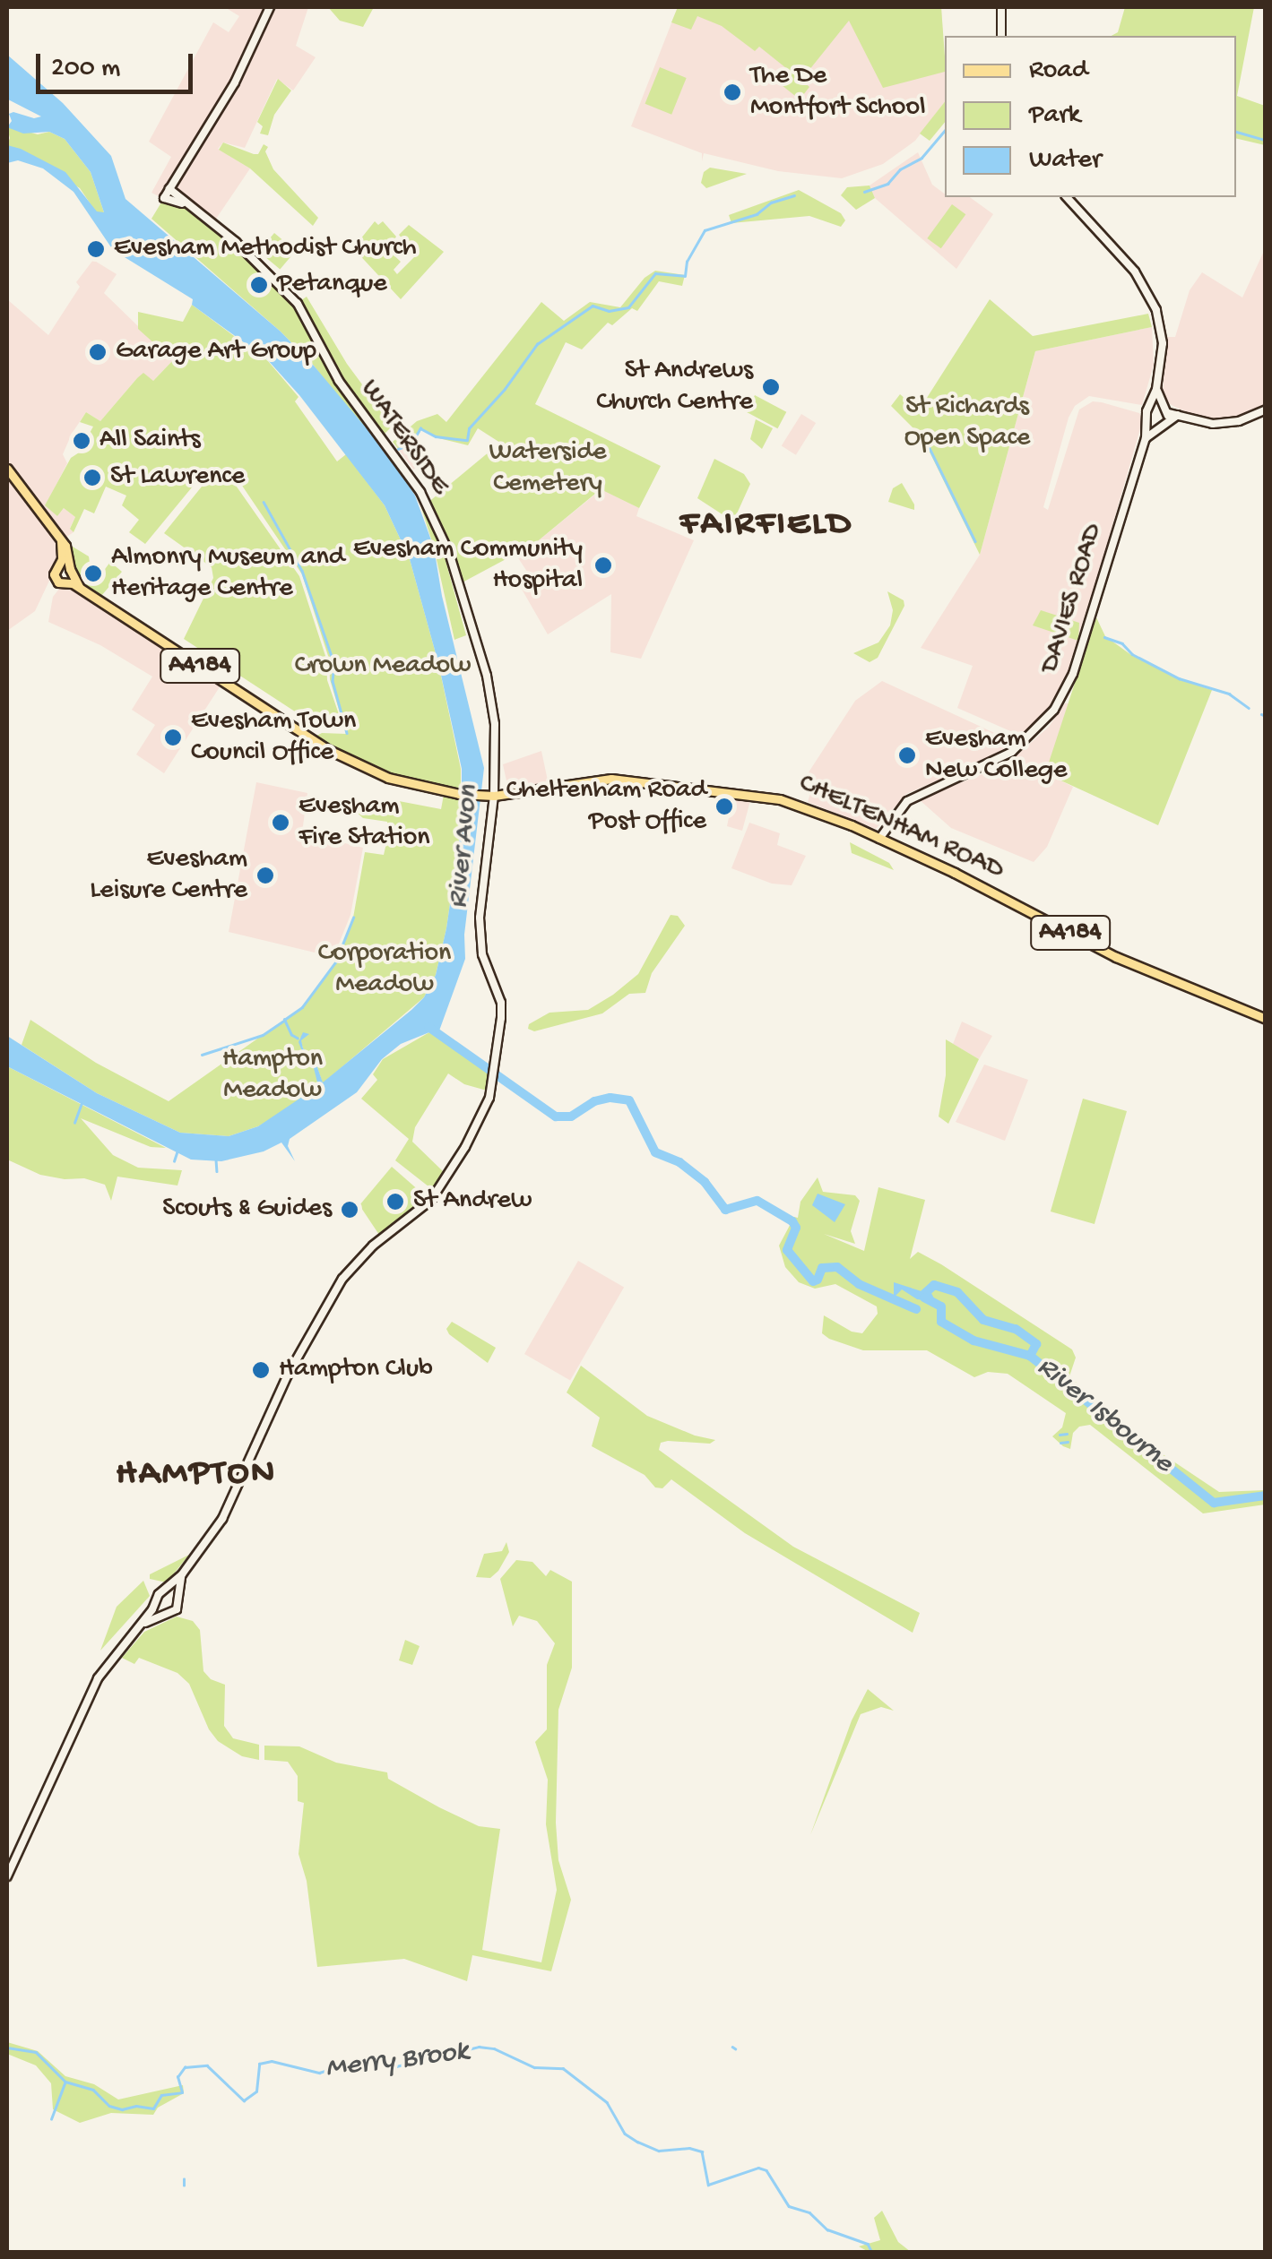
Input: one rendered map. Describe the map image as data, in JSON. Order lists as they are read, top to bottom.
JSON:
{
  "streets": {
    "main road": [
      "WATERSIDE",
      "DAVIES ROAD",
      "A4184",
      "CHELTENHAM ROAD"
    ]
  },
  "crossings": [
    ["WATERSIDE", "CHELTENHAM ROAD"],
    ["DAVIES ROAD", "CHELTENHAM ROAD"],
    ["A4184", "CHELTENHAM ROAD"]
  ],
  "districts": ["FAIRFIELD", "HAMPTON"],
  "water": ["River Avon", "River Isbourne", "Merry Brook"],
  "parks": [
    "St Richards Open Space",
    "Waterside Cemetery",
    "Crown Meadow",
    "Corporation Meadow",
    "Hampton Meadow"
  ],
  "places": [
    "The De Montfort School",
    "Evesham Methodist Church",
    "Petanque",
    "Garage Art Group",
    "St Andrews Church Centre",
    "All Saints",
    "St Lawrence",
    "Evesham Community Hospital",
    "Almonry Museum and Heritage Centre",
    "Evesham Town Council Office",
    "Evesham New College",
    "Cheltenham Road Post Office",
    "Evesham Fire Station",
    "Evesham Leisure Centre",
    "St Andrew",
    "Scouts & Guides",
    "Hampton Club"
  ],
  "legend": ["Road", "Park", "Water"],
  "scale_bar": "200 m"
}
